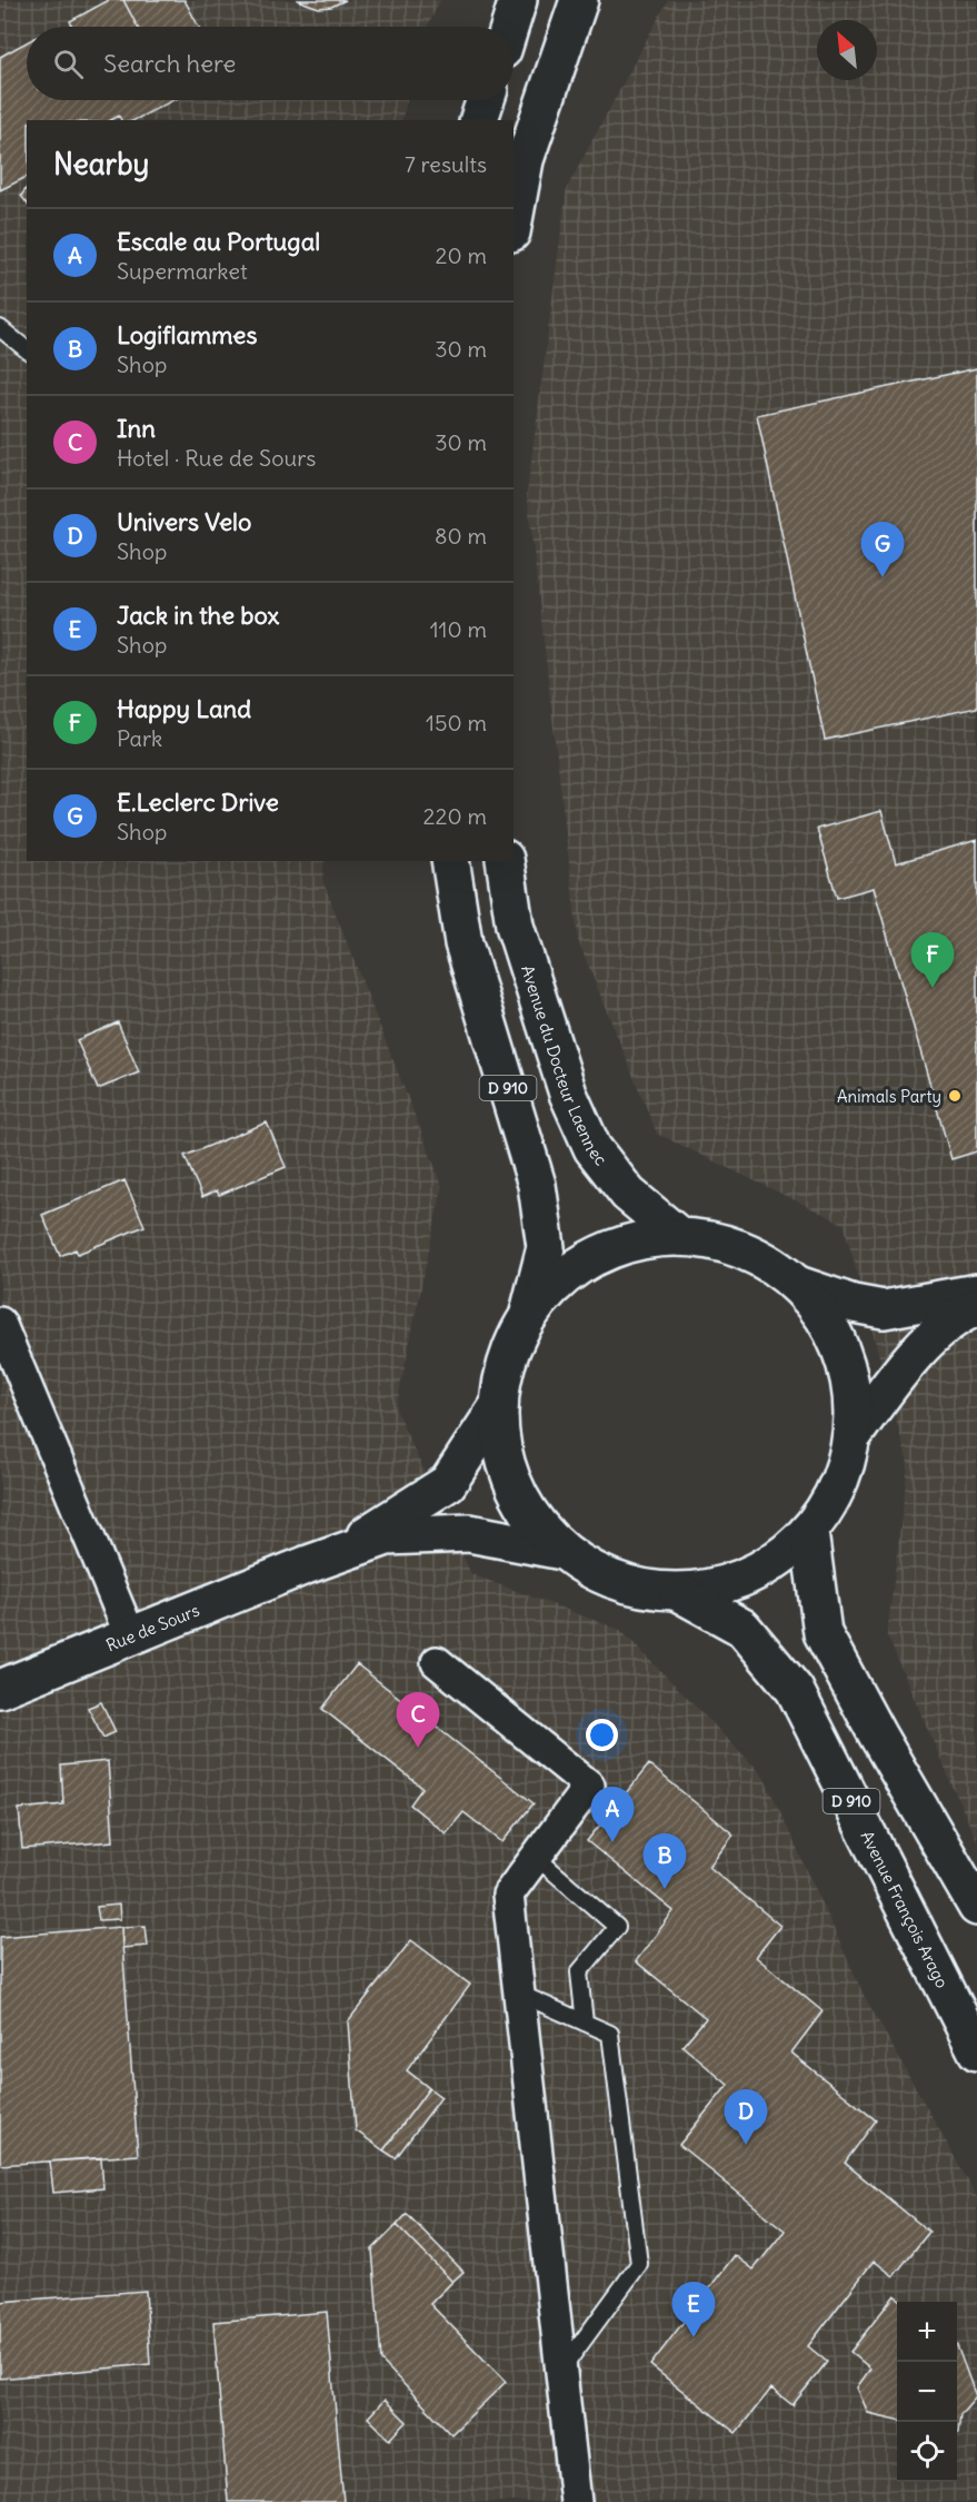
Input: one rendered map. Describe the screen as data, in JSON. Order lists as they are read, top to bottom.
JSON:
{
  "streets": {
    "main road": [
      "Avenue du Docteur Laennec",
      "D 910",
      "Rue de Sours",
      "Avenue François Arago"
    ]
  },
  "places": ["Animals Party"],
  "north": "top left",
  "page": {
    "search": "Search here",
    "heading": ["Nearby", "7 results"],
    "list": [
      {
        "mark": "A",
        "name": "Escale au Portugal",
        "note": "Supermarket",
        "value": "20 m"
      },
      {
        "mark": "B",
        "name": "Logiflammes",
        "note": "Shop",
        "value": "30 m"
      },
      {
        "mark": "C",
        "name": "Inn",
        "note": "Hotel · Rue de Sours",
        "value": "30 m"
      },
      {
        "mark": "D",
        "name": "Univers Velo",
        "note": "Shop",
        "value": "80 m"
      },
      {
        "mark": "E",
        "name": "Jack in the box",
        "note": "Shop",
        "value": "110 m"
      },
      {
        "mark": "F",
        "name": "Happy Land",
        "note": "Park",
        "value": "150 m"
      },
      {
        "mark": "G",
        "name": "E.Leclerc Drive",
        "note": "Shop",
        "value": "220 m"
      }
    ],
    "pins": [
      "G",
      "F",
      "C",
      "A",
      "B",
      "D",
      "E"
    ],
    "map_buttons": ["+", "−"]
  }
}
